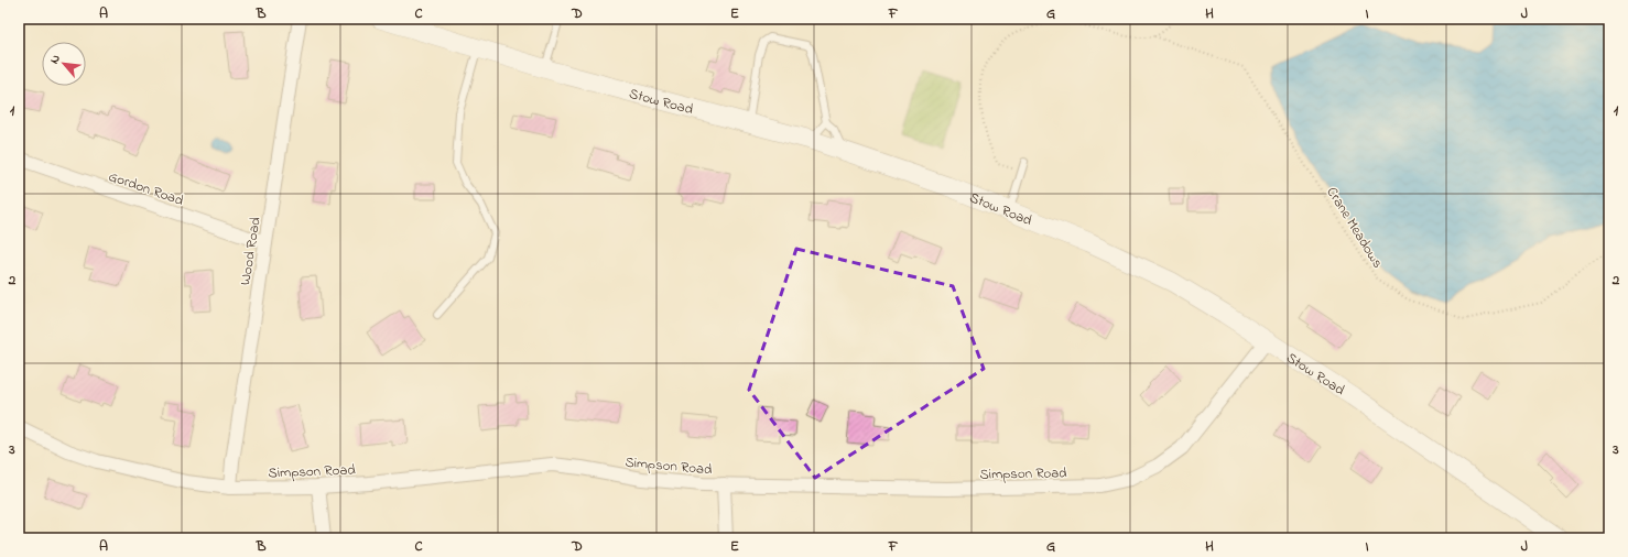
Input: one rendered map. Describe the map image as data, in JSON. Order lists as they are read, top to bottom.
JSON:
{
  "streets": {
    "street": [
      "Stow Road",
      "Gordon Road",
      "Wood Road",
      "Simpson Road"
    ],
    "path": ["Crane Meadows"]
  },
  "crossings": [
    ["Stow Road", "Simpson Road"],
    ["Gordon Road", "Wood Road"],
    ["Wood Road", "Simpson Road"]
  ],
  "north": "top left",
  "grid": {
    "columns": [
      "A",
      "B",
      "C",
      "D",
      "E",
      "F",
      "G",
      "H",
      "I",
      "J"
    ],
    "rows": ["1", "2", "3"]
  }
}
